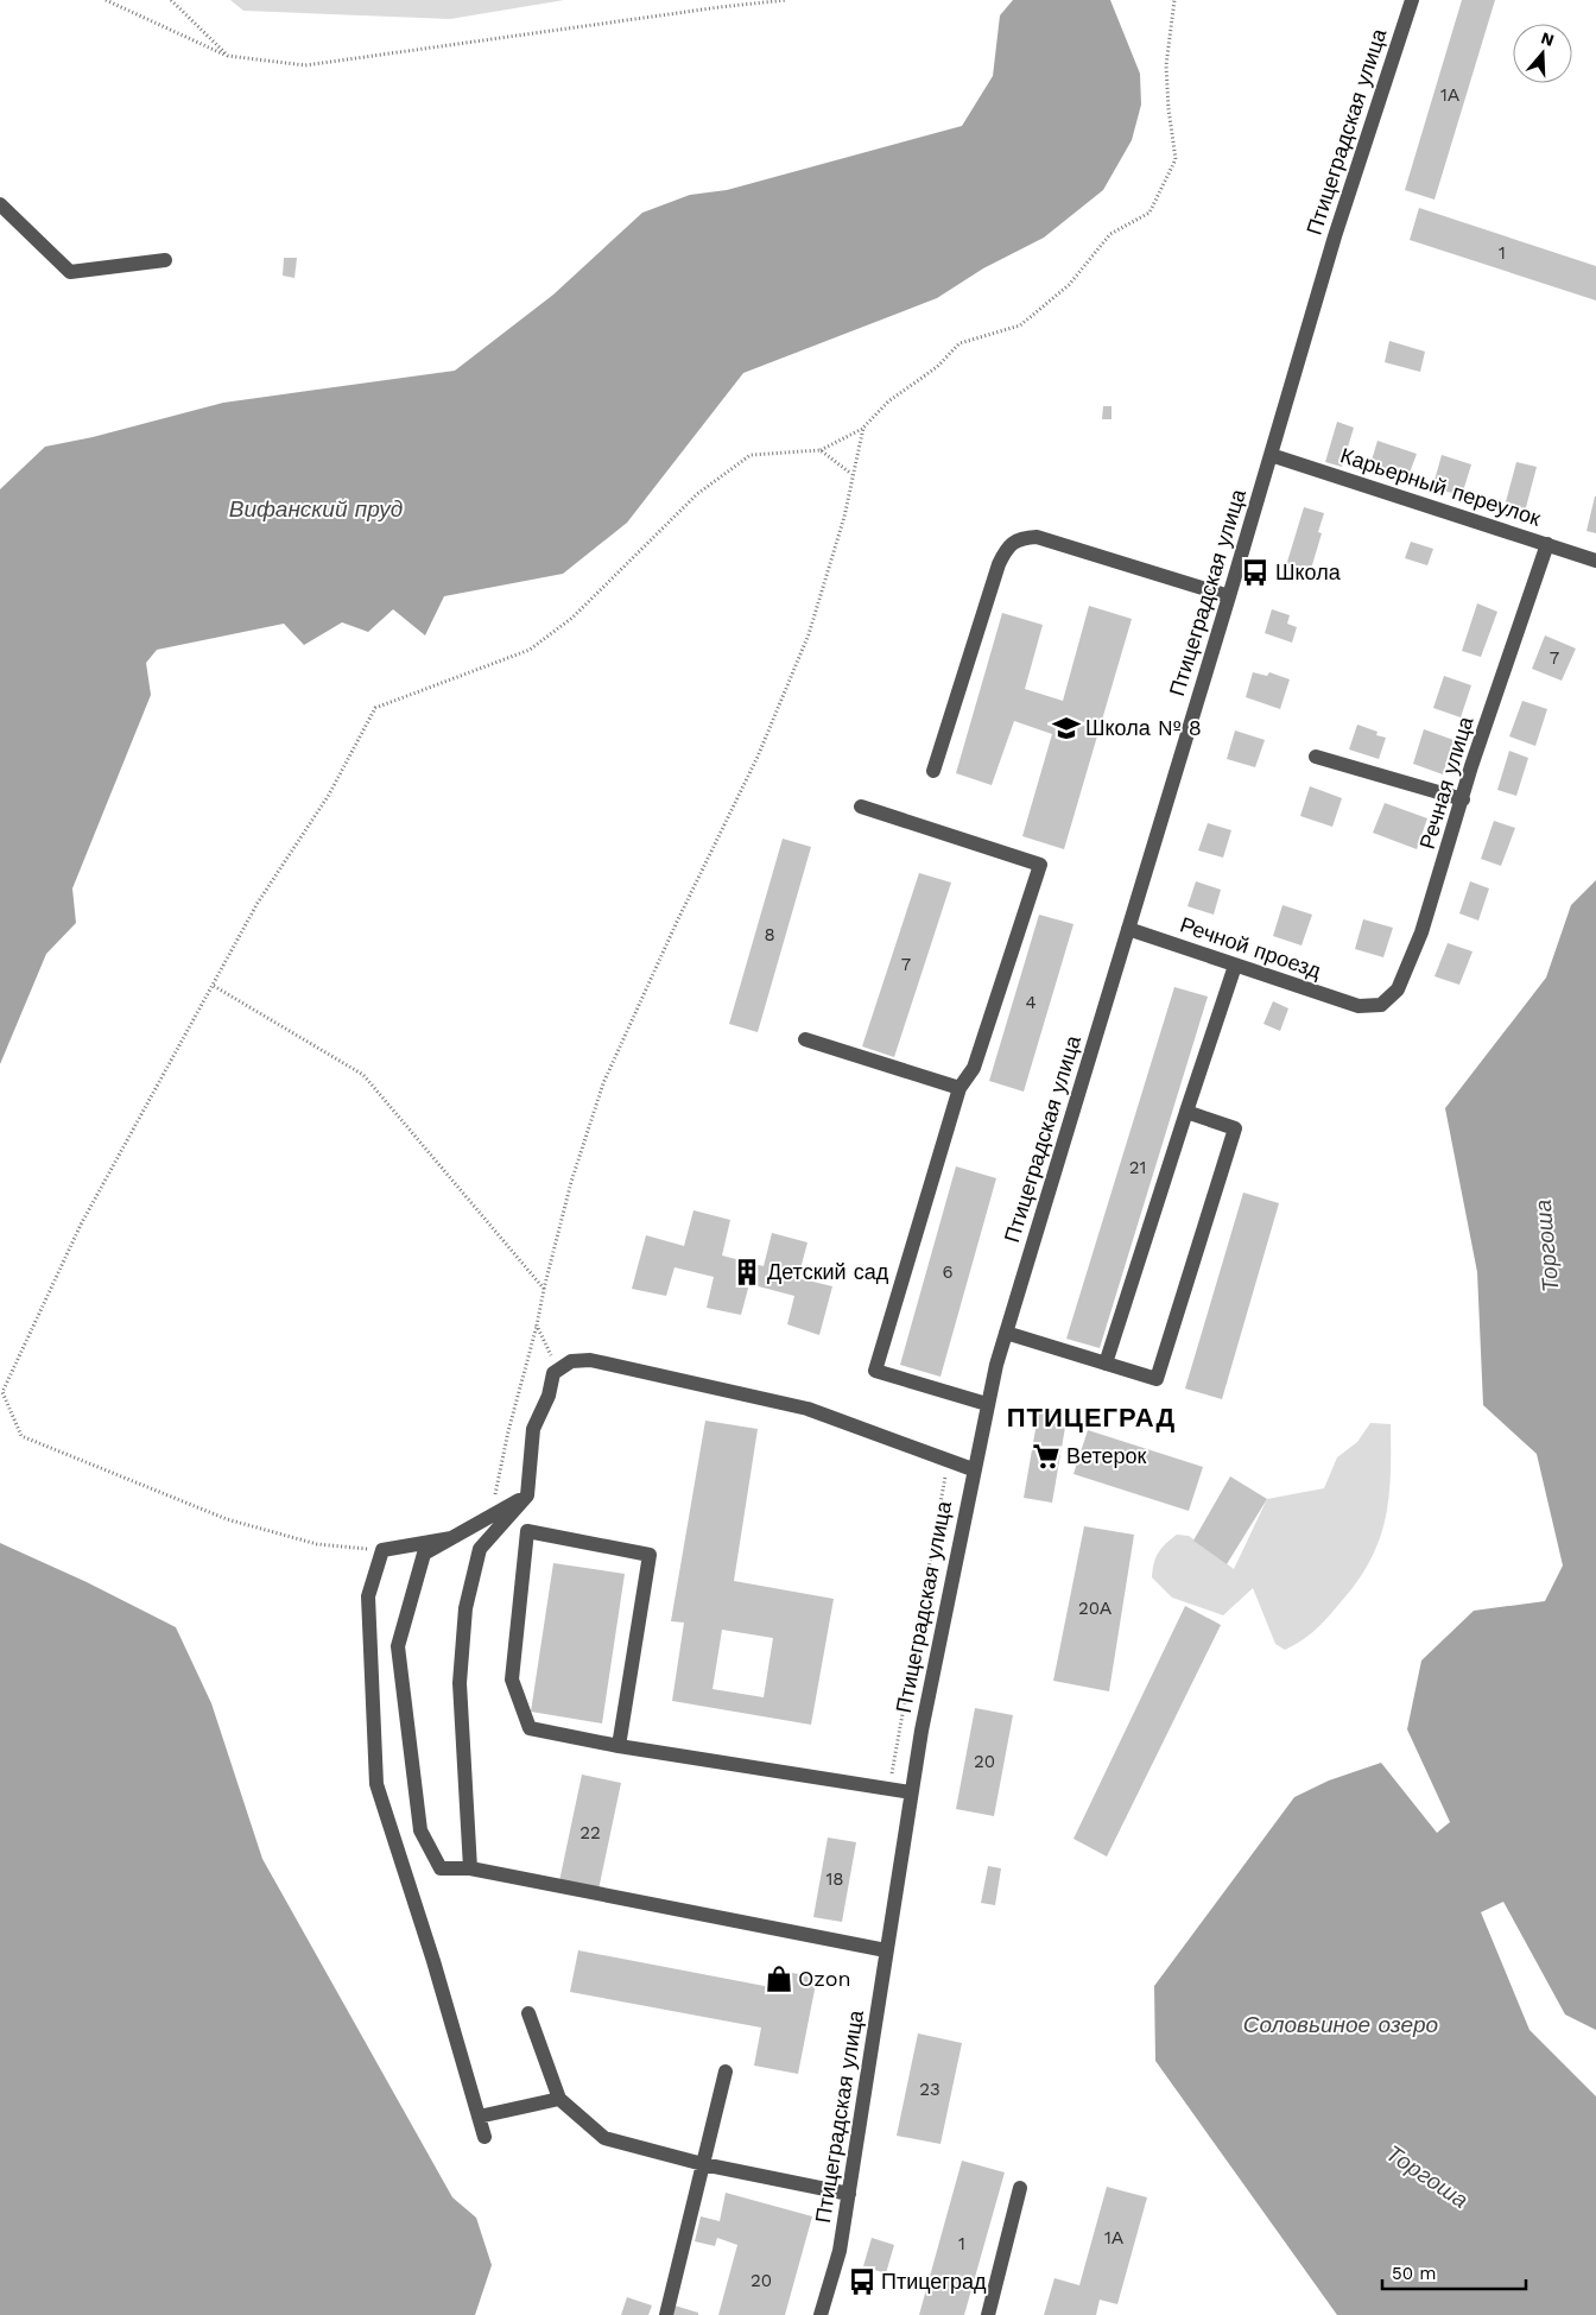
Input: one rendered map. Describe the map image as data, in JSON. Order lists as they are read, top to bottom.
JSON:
{
  "streets": {
    "street": [
      "Птицеградская улица",
      "Карьерный переулок",
      "Речная улица",
      "Речной проезд"
    ]
  },
  "crossings": [
    ["Птицеградская улица", "Карьерный переулок"],
    ["Птицеградская улица", "Речной проезд"],
    ["Карьерный переулок", "Речная улица"],
    ["Речная улица", "Речной проезд"]
  ],
  "districts": ["ПТИЦЕГРАД"],
  "water": ["Вифанский пруд", "Торгоша", "Соловьиное озеро"],
  "places": {
    "bus stop": ["Школа", "Птицеград"],
    "school or university": ["Школа № 8"],
    "building": ["Детский сад"],
    "supermarket": ["Ветерок"],
    "shop": ["Ozon"]
  },
  "house_numbers": [
    "1А",
    "1",
    "7",
    "8",
    "7",
    "4",
    "21",
    "6",
    "20А",
    "20",
    "22",
    "18",
    "23",
    "1А",
    "1",
    "20"
  ],
  "scale_bar": "50 m",
  "north": "top"
}
